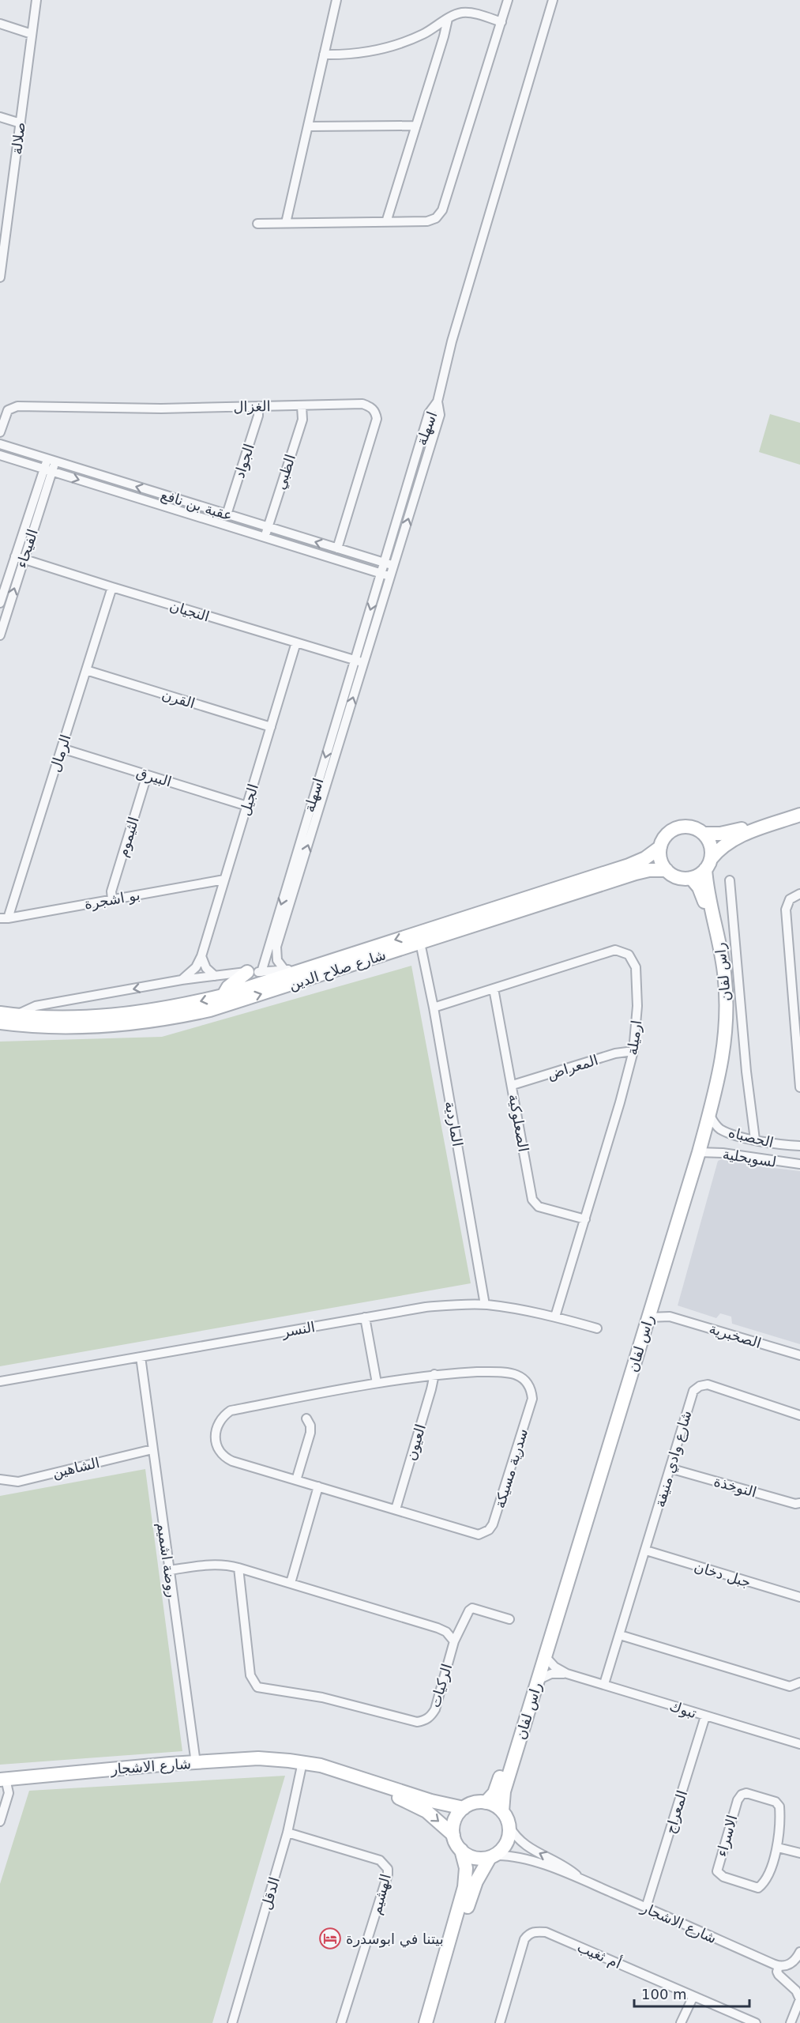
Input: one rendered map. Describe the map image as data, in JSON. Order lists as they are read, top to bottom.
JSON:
{
  "streets": {
    "street": [
      "صلالة",
      "الغزال",
      "اسهلة",
      "الجواد",
      "الظبي",
      "عقبة بن نافع",
      "الفيحاء",
      "النجيان",
      "القرن",
      "الرمال",
      "البيرق",
      "الجيل",
      "الثيموم",
      "بو اشجرة",
      "شارع صلاح الدين",
      "راس لفان",
      "ارميلة",
      "المعراض",
      "الصعلوكية",
      "الماردية",
      "الحصباه",
      "لسويحلية",
      "النسر",
      "الصخبرية",
      "العيون",
      "شارع وادي منيفة",
      "الشاهين",
      "سدرية مسيكة",
      "النوخذة",
      "روضة اشميم",
      "جبل دخان",
      "الركيات",
      "تبوك",
      "شارع الاشجار",
      "المعراج",
      "الاسراء",
      "الدقل",
      "الهشيم",
      "أم ثغيب"
    ]
  },
  "crossings": [
    ["الغزال", "الجواد"],
    ["الغزال", "الظبي"],
    ["الغزال", "عقبة بن نافع"],
    ["اسهلة", "عقبة بن نافع"],
    ["اسهلة", "النجيان"],
    ["اسهلة", "شارع صلاح الدين"],
    ["الجواد", "عقبة بن نافع"],
    ["الظبي", "عقبة بن نافع"],
    ["عقبة بن نافع", "الفيحاء"],
    ["الفيحاء", "النجيان"],
    ["النجيان", "الرمال"],
    ["النجيان", "الجيل"],
    ["القرن", "الرمال"],
    ["القرن", "الجيل"],
    ["الرمال", "البيرق"],
    ["الرمال", "بو اشجرة"],
    ["البيرق", "الجيل"],
    ["البيرق", "الثيموم"],
    ["الجيل", "بو اشجرة"],
    ["الجيل", "شارع صلاح الدين"],
    ["الثيموم", "بو اشجرة"],
    ["شارع صلاح الدين", "راس لفان"],
    ["شارع صلاح الدين", "الماردية"],
    ["راس لفان", "الحصباه"],
    ["راس لفان", "لسويحلية"],
    ["راس لفان", "الصخبرية"],
    ["راس لفان", "تبوك"],
    ["راس لفان", "شارع الاشجار"],
    ["ارميلة", "المعراض"],
    ["ارميلة", "الصعلوكية"],
    ["ارميلة", "الماردية"],
    ["ارميلة", "النسر"],
    ["المعراض", "الصعلوكية"],
    ["الماردية", "النسر"],
    ["النسر", "روضة اشميم"],
    ["العيون", "سدرية مسيكة"],
    ["شارع وادي منيفة", "النوخذة"],
    ["شارع وادي منيفة", "جبل دخان"],
    ["شارع وادي منيفة", "تبوك"],
    ["الشاهين", "روضة اشميم"],
    ["روضة اشميم", "شارع الاشجار"],
    ["تبوك", "المعراج"],
    ["شارع الاشجار", "المعراج"],
    ["شارع الاشجار", "الدقل"],
    ["الدقل", "الهشيم"]
  ],
  "places": {
    "hotel": ["بيتنا في ابوسدرة"]
  },
  "scale_bar": "100 m"
}
